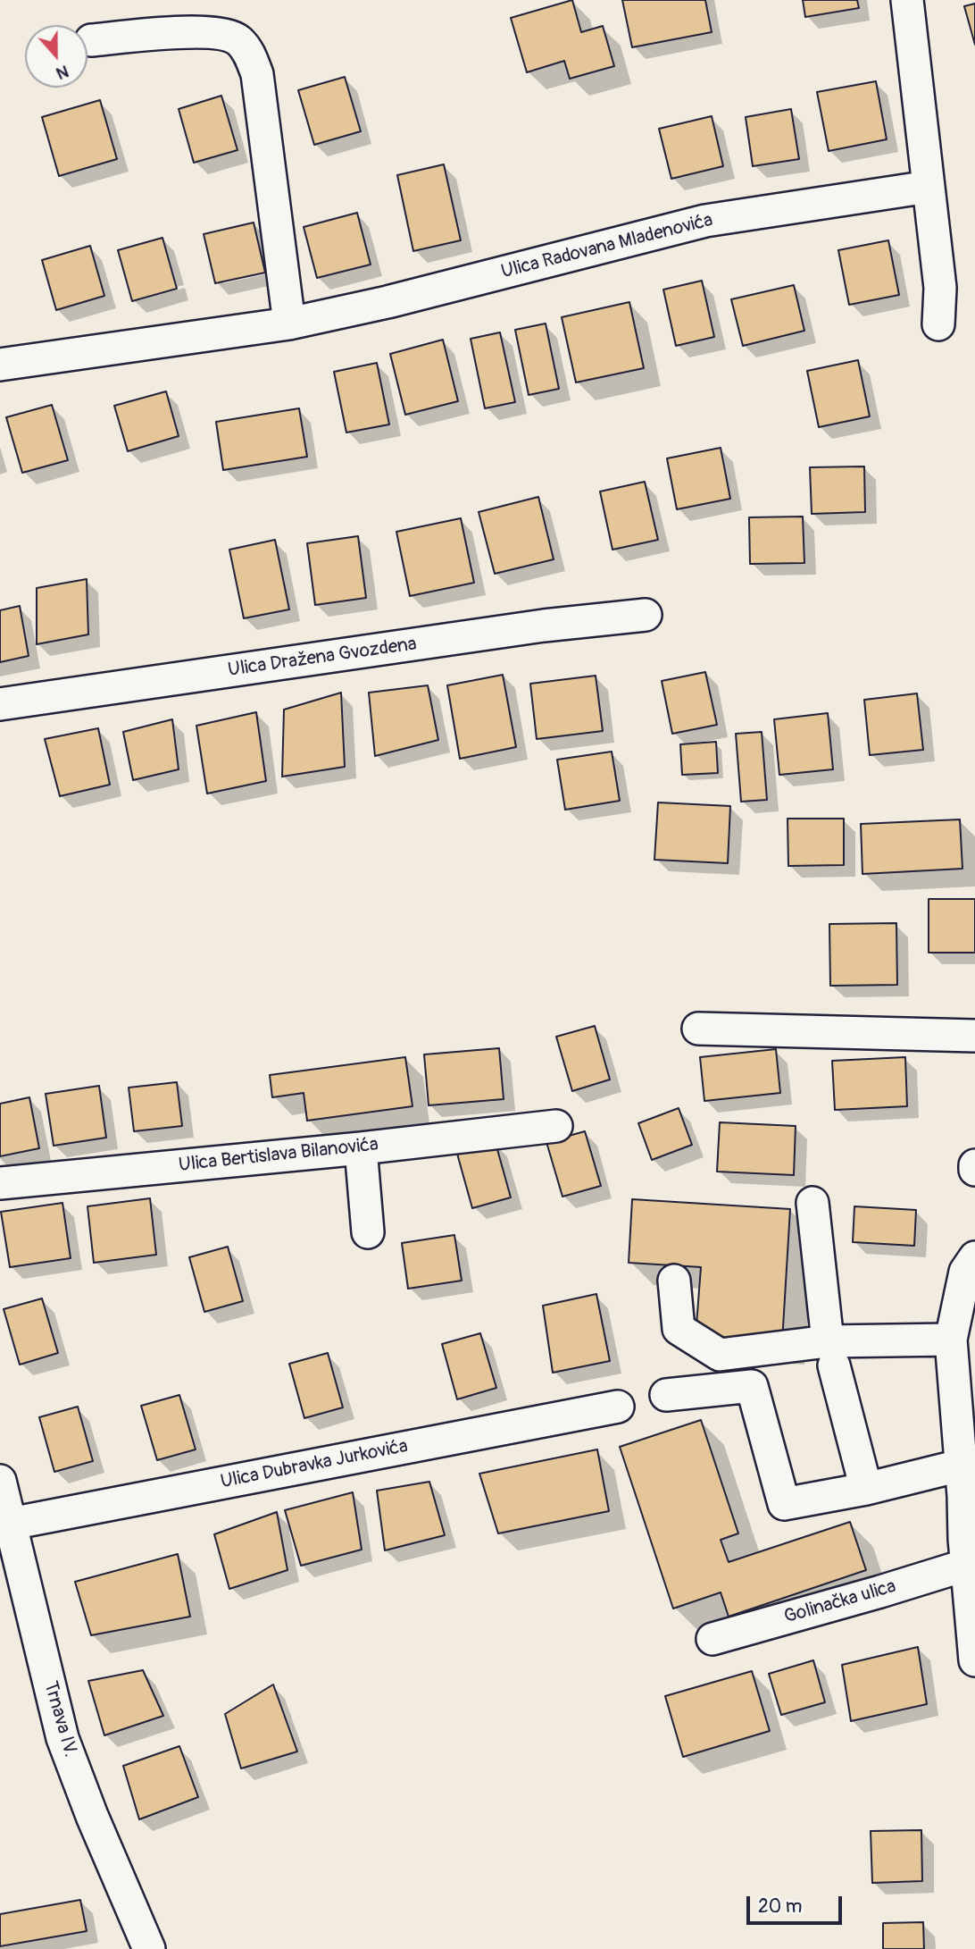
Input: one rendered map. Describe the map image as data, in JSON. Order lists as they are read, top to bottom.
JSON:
{
  "streets": {
    "street": [
      "Ulica Radovana Mladenovića",
      "Ulica Dražena Gvozdena",
      "Ulica Bertislava Bilanovića",
      "Ulica Dubravka Jurkovića",
      "Golinačka ulica",
      "Trnava IV."
    ]
  },
  "crossings": [
    ["Ulica Dubravka Jurkovića", "Trnava IV."]
  ],
  "scale_bar": "20 m",
  "north": "bottom"
}
